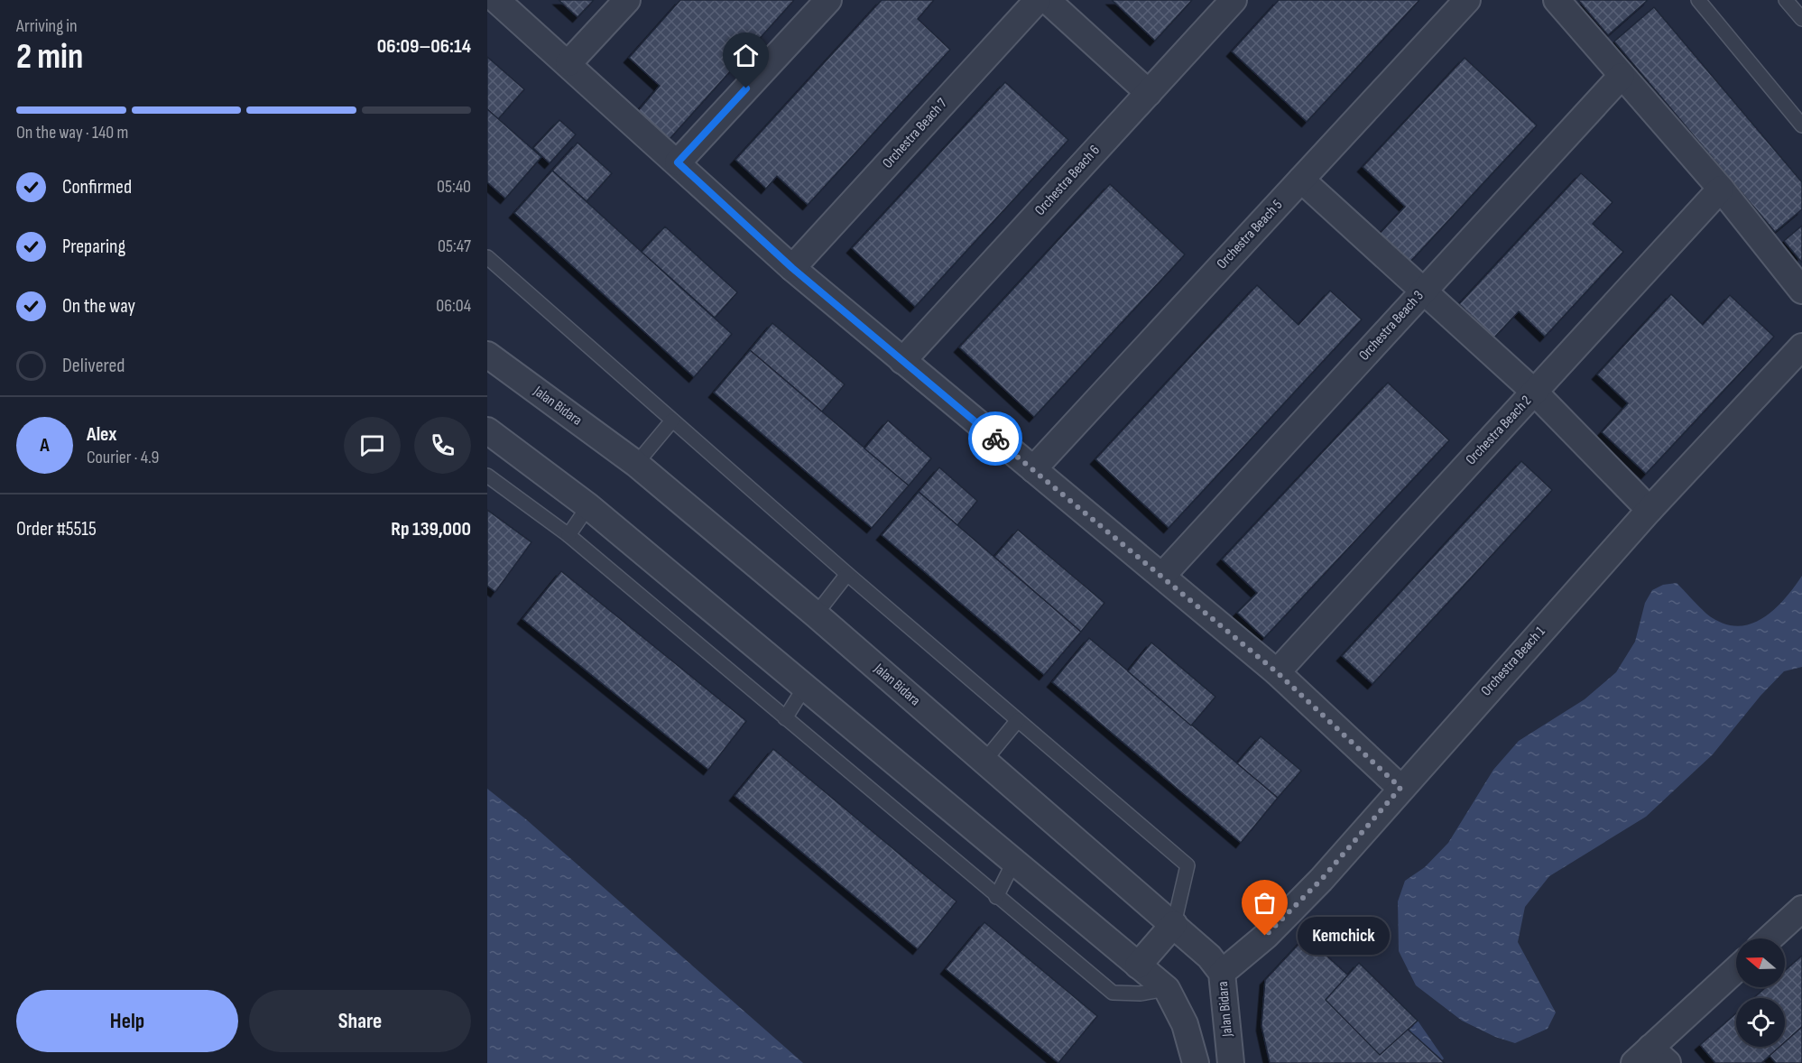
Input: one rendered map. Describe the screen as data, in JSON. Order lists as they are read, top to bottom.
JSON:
{
  "streets": {
    "street": [
      "Orchestra Beach 7",
      "Orchestra Beach 6",
      "Orchestra Beach 5",
      "Orchestra Beach 3",
      "Jalan Bidara",
      "Orchestra Beach 2",
      "Orchestra Beach 1"
    ]
  },
  "crossings": [
    ["Jalan Bidara", "Orchestra Beach 1"]
  ],
  "places": ["Kemchick"],
  "north": "left",
  "page": {
    "heading": ["2 min", "Arriving in", "06:09–06:14"],
    "panel": [
      "Alex",
      "Courier · 4.9",
      "Order #5515",
      "Rp 139,000"
    ],
    "bar": "On the way · 140 m",
    "list": [
      ["Confirmed", "05:40"],
      ["Preparing", "05:47"],
      ["On the way", "06:04"],
      "Delivered"
    ],
    "round": "A",
    "bubble": "Kemchick",
    "buttons": ["Help", "Share"]
  }
}
